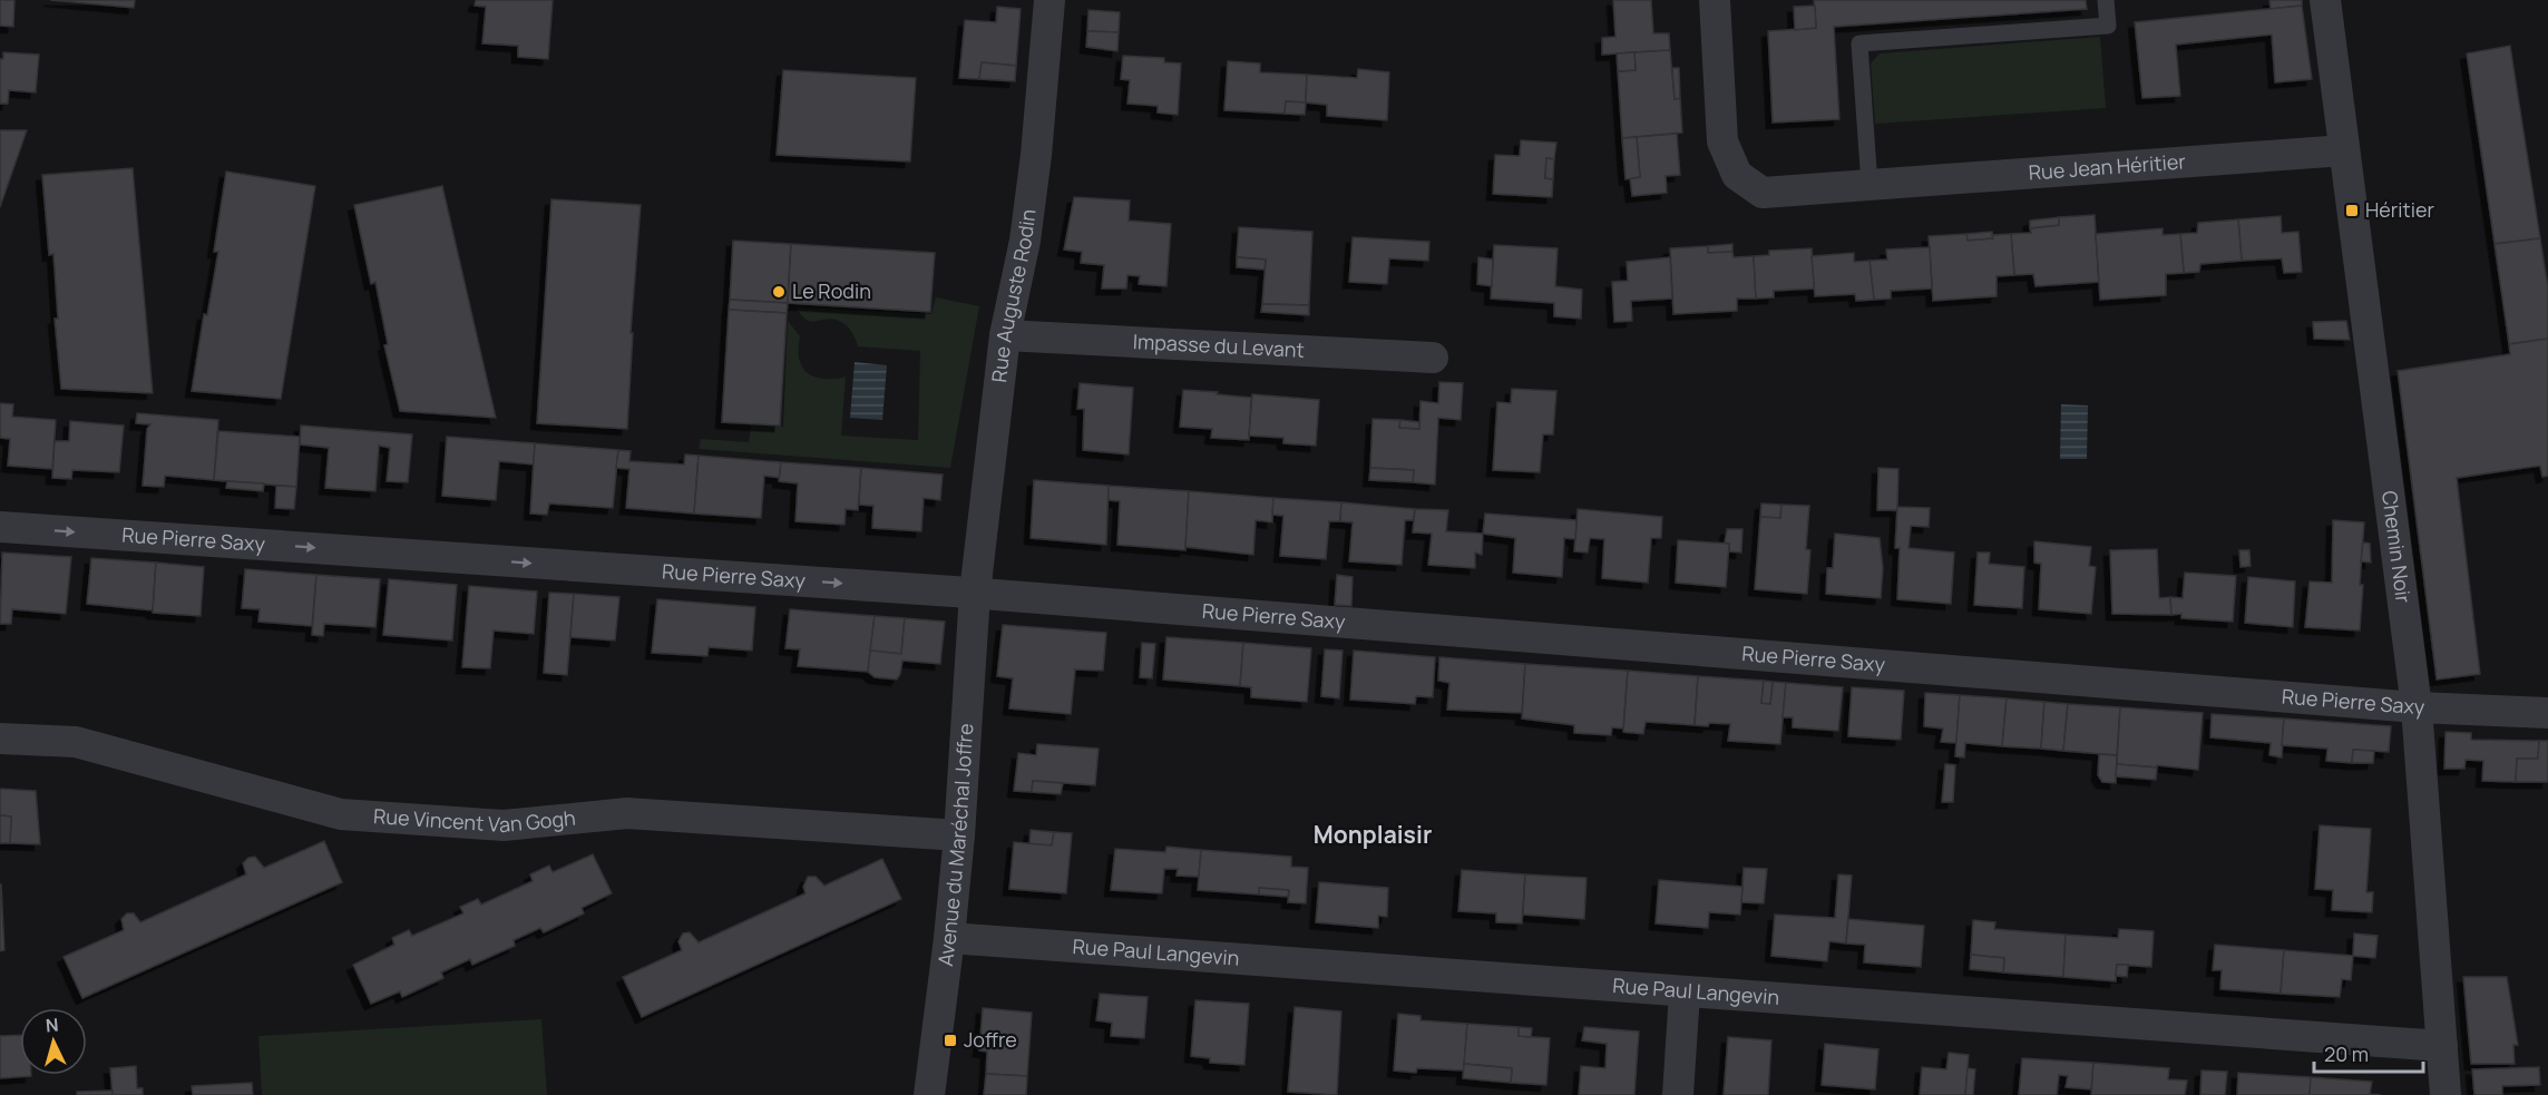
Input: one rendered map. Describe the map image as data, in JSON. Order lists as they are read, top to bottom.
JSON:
{
  "streets": {
    "street": [
      "Rue Jean Héritier",
      "Rue Auguste Rodin",
      "Impasse du Levant",
      "Rue Pierre Saxy",
      "Chemin Noir",
      "Rue Vincent Van Gogh",
      "Avenue du Maréchal Joffre",
      "Rue Paul Langevin"
    ]
  },
  "crossings": [
    ["Rue Jean Héritier", "Chemin Noir"],
    ["Rue Auguste Rodin", "Impasse du Levant"],
    ["Rue Auguste Rodin", "Rue Pierre Saxy"],
    ["Rue Auguste Rodin", "Avenue du Maréchal Joffre"],
    ["Rue Pierre Saxy", "Chemin Noir"],
    ["Rue Pierre Saxy", "Avenue du Maréchal Joffre"],
    ["Chemin Noir", "Rue Paul Langevin"],
    ["Rue Vincent Van Gogh", "Avenue du Maréchal Joffre"],
    ["Avenue du Maréchal Joffre", "Rue Paul Langevin"]
  ],
  "one_way": ["Rue Pierre Saxy"],
  "districts": ["Monplaisir"],
  "places": {
    "transit": ["Héritier", "Joffre"],
    "other": ["Le Rodin"]
  },
  "scale_bar": "20 m",
  "north": "top"
}
